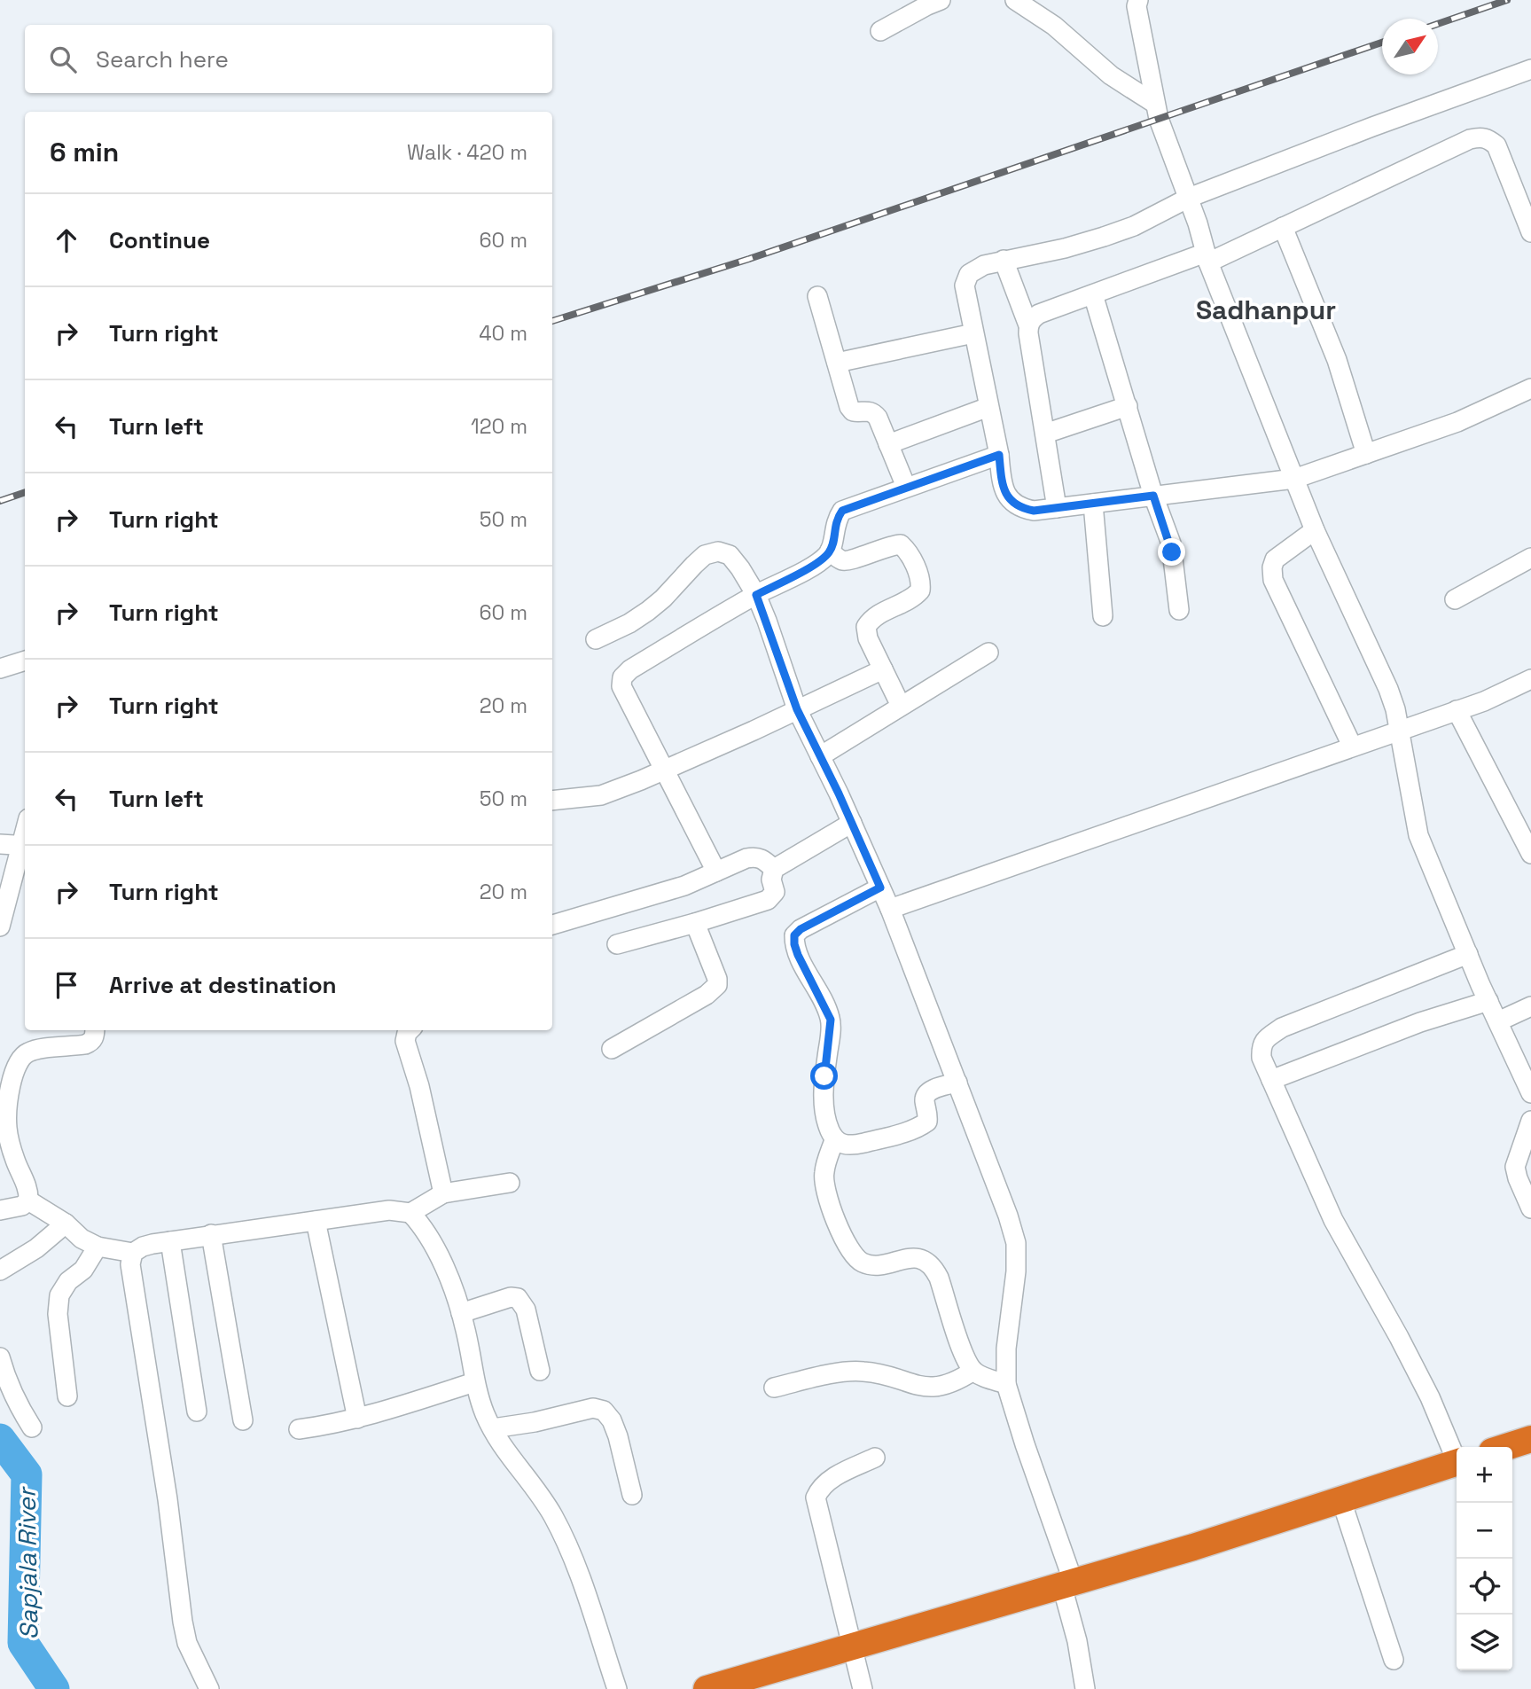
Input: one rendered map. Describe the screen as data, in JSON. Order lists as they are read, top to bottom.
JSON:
{
  "districts": ["Sadhanpur"],
  "water": ["Sapjala River"],
  "north": "top right",
  "page": {
    "search": "Search here",
    "heading": ["6 min", "Walk · 420 m"],
    "list": [
      ["Continue", "60 m"],
      ["Turn right", "40 m"],
      ["Turn left", "120 m"],
      ["Turn right", "50 m"],
      ["Turn right", "60 m"],
      ["Turn right", "20 m"],
      ["Turn left", "50 m"],
      ["Turn right", "20 m"],
      "Arrive at destination"
    ],
    "map_buttons": ["+", "−"]
  }
}
